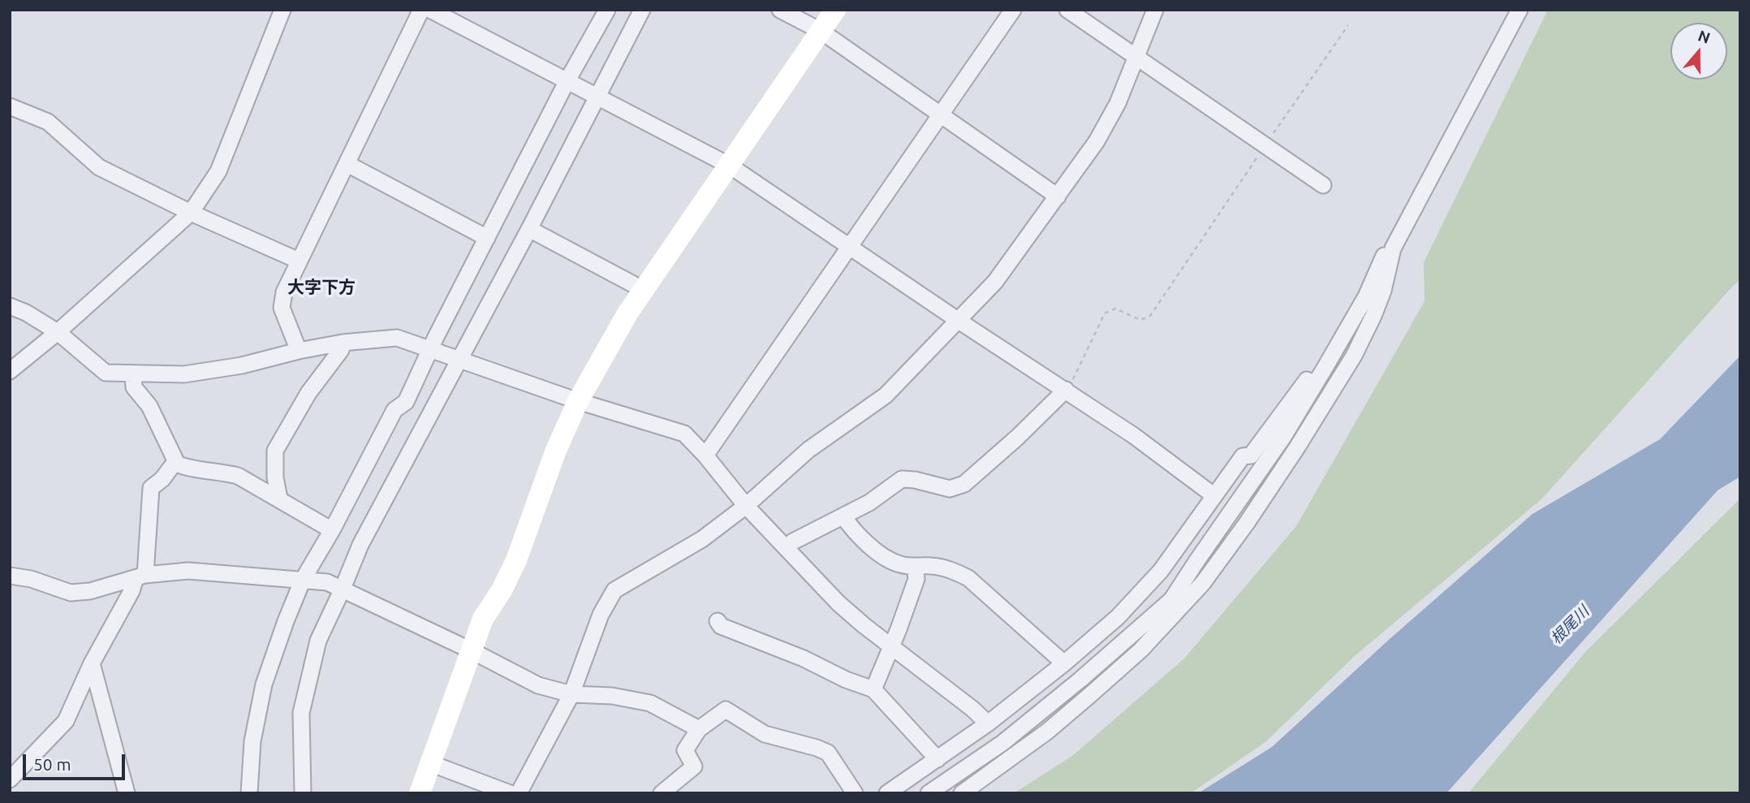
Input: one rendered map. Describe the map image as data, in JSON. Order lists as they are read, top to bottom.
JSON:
{
  "districts": ["大字下方"],
  "water": ["根尾川"],
  "scale_bar": "50 m",
  "north": "top"
}
